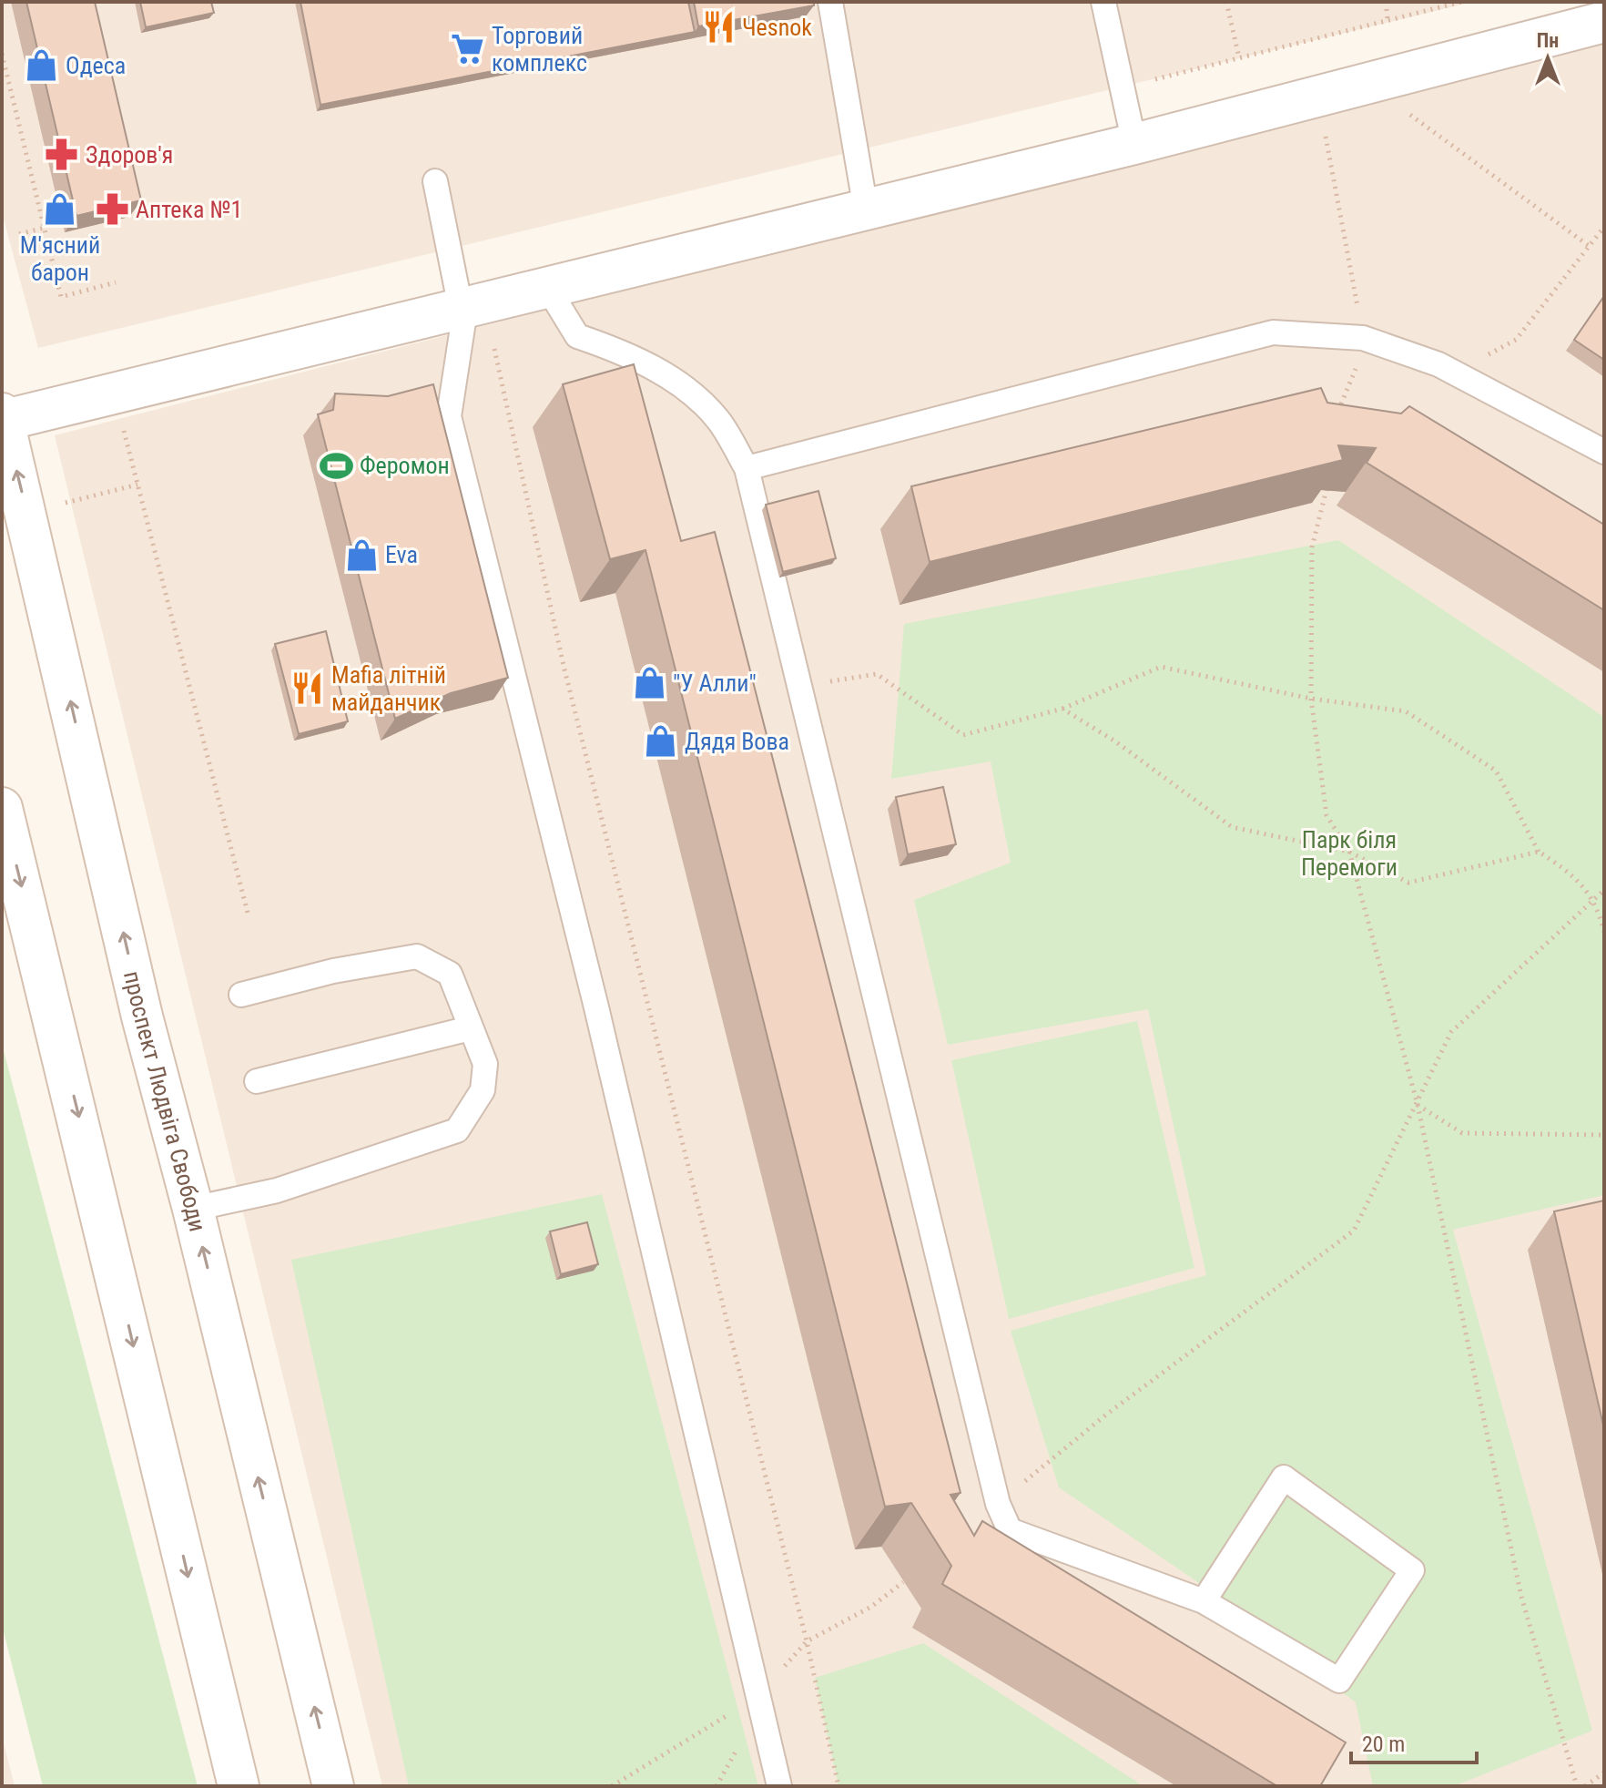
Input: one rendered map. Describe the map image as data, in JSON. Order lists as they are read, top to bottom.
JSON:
{
  "streets": {
    "main road": ["проспект Людвіга Свободи"]
  },
  "parks": ["Парк біля Перемоги"],
  "places": {
    "restaurant": ["Чеsnok", "Mafia літній майданчик"],
    "supermarket": ["Торговий комплекс"],
    "shop": [
      "Одеса",
      "М'ясний барон",
      "Eva",
      "\"У Алли\"",
      "Дядя Вова"
    ],
    "pharmacy": ["Здоров'я", "Аптека №1"],
    "sports": ["Феромон"]
  },
  "scale_bar": "20 m",
  "north": "top"
}
